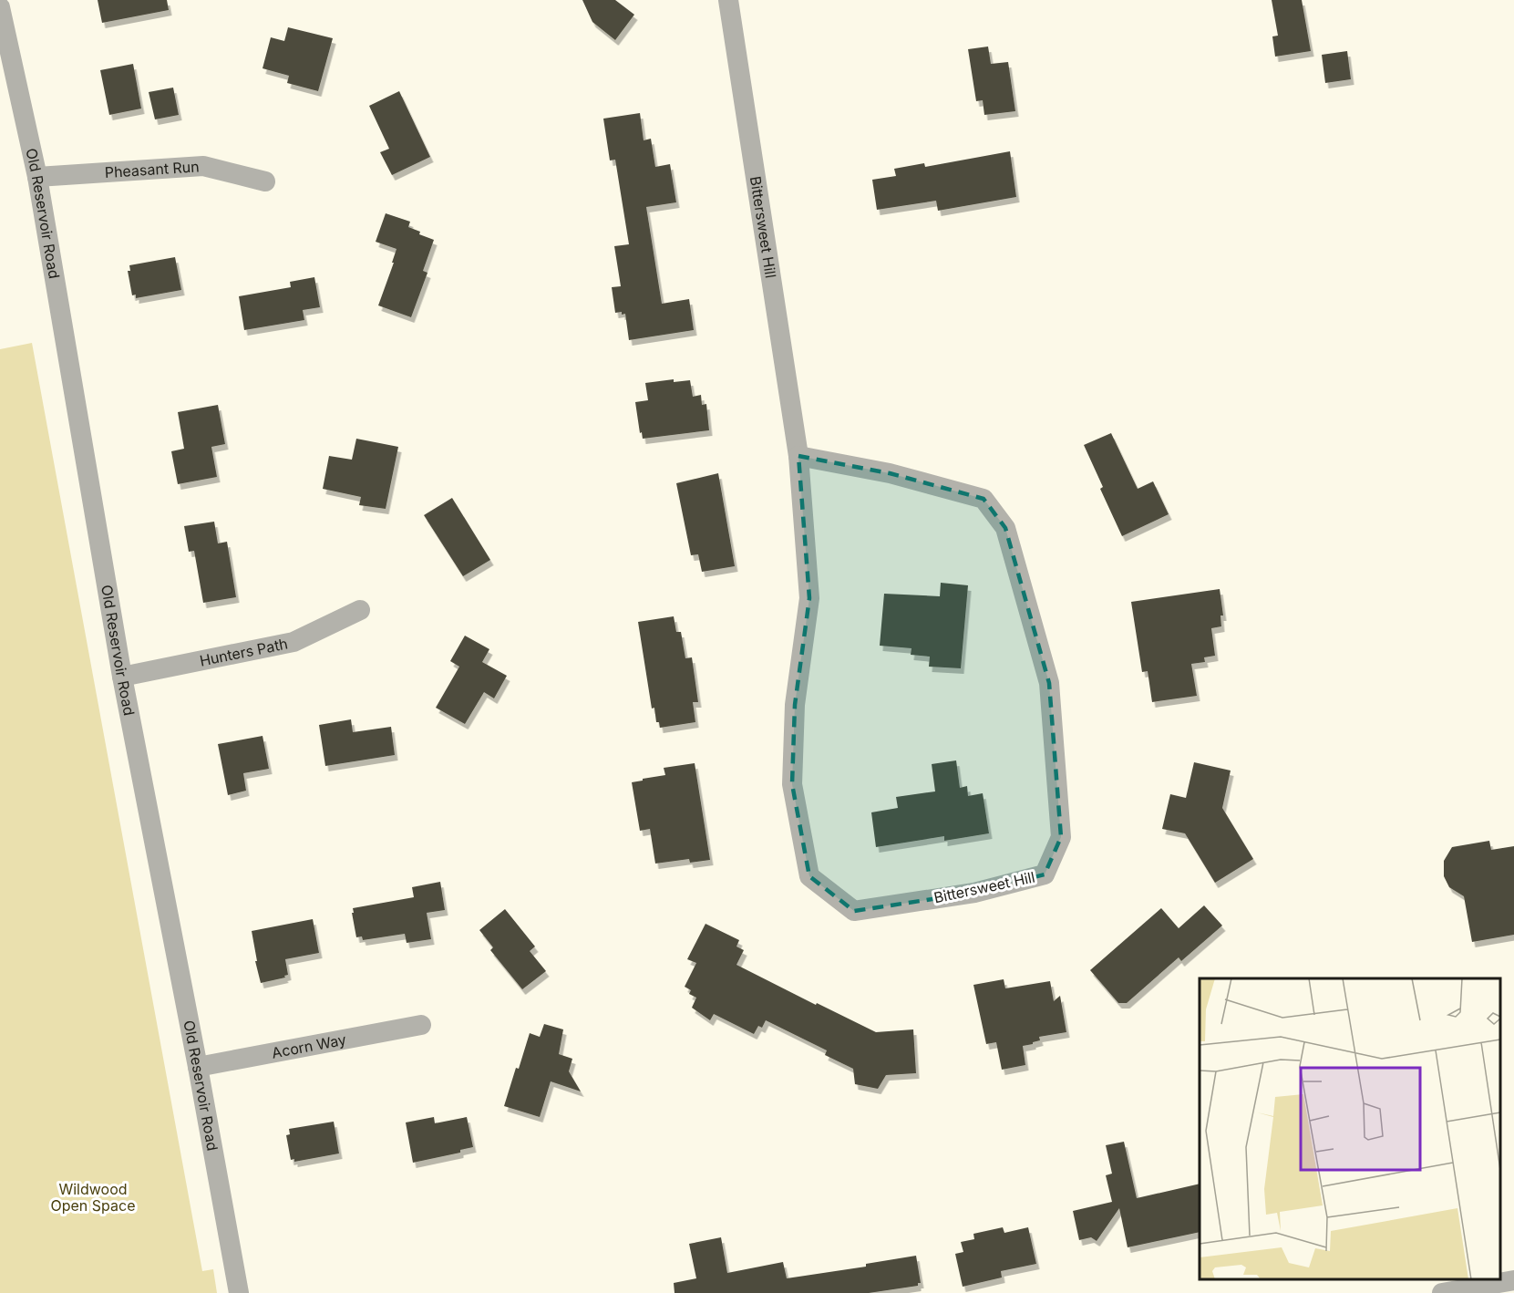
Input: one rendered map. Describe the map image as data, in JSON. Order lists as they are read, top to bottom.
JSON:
{
  "streets": {
    "street": [
      "Pheasant Run",
      "Old Reservoir Road",
      "Bittersweet Hill",
      "Hunters Path",
      "Acorn Way"
    ]
  },
  "crossings": [
    ["Pheasant Run", "Old Reservoir Road"],
    ["Old Reservoir Road", "Hunters Path"],
    ["Old Reservoir Road", "Acorn Way"]
  ],
  "parks": ["Wildwood Open Space"]
}
